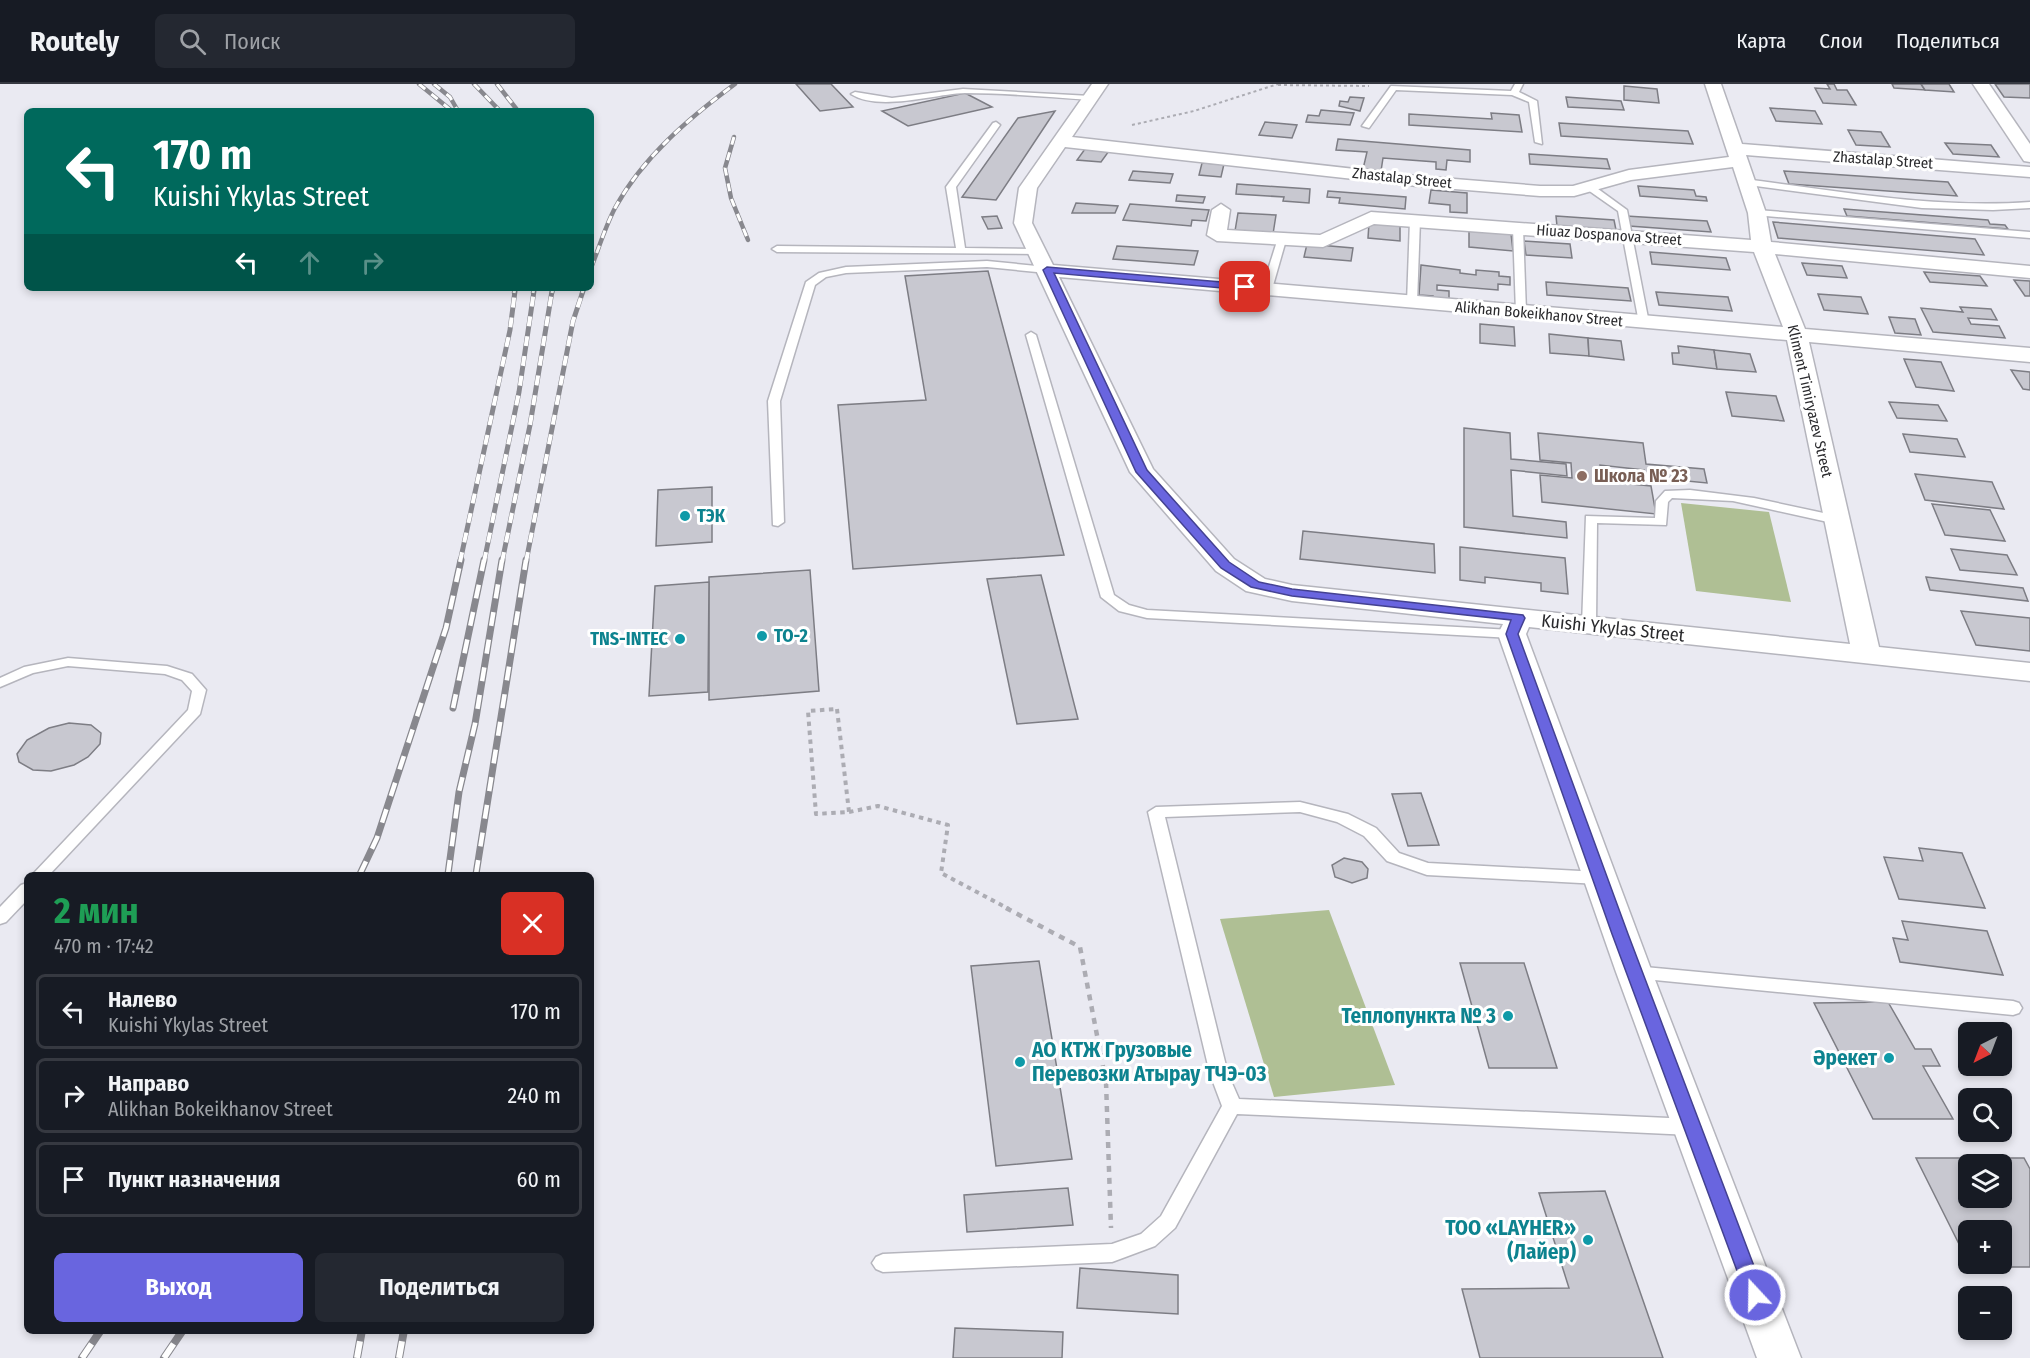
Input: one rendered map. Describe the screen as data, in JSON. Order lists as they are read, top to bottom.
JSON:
{
  "streets": {
    "street": [
      "Zhastalap Street",
      "Hiuaz Dospanova Street",
      "Alikhan Bokeikhanov Street",
      "Kliment Timiryazev Street",
      "Kuishi Ykylas Street"
    ]
  },
  "crossings": [
    ["Zhastalap Street", "Kliment Timiryazev Street"],
    ["Zhastalap Street", "Kuishi Ykylas Street"],
    ["Hiuaz Dospanova Street", "Kliment Timiryazev Street"],
    ["Alikhan Bokeikhanov Street", "Kliment Timiryazev Street"],
    ["Alikhan Bokeikhanov Street", "Kuishi Ykylas Street"],
    ["Kliment Timiryazev Street", "Kuishi Ykylas Street"]
  ],
  "places": [
    "Школа № 23",
    "ТЭК",
    "ТО-2",
    "TNS-INTEC",
    "Теплопункта № 3",
    "Әрекет",
    "АО КТЖ Грузовые Перевозки Атырау ТЧЭ-03",
    "ТОО «LAYHER» (Лайер)"
  ],
  "north": "bottom left",
  "page": {
    "header": "Routely",
    "search": "Поиск",
    "nav": ["Карта", "Слои", "Поделиться"],
    "turn": ["170 m", "Kuishi Ykylas Street"],
    "heading": ["2 мин", "470 m · 17:42"],
    "list": [
      {
        "name": "Налево",
        "note": "Kuishi Ykylas Street",
        "value": "170 m"
      },
      {
        "name": "Направо",
        "note": "Alikhan Bokeikhanov Street",
        "value": "240 m"
      },
      {
        "name": "Пункт назначения",
        "value": "60 m"
      }
    ],
    "map_buttons": ["+", "−"],
    "buttons": ["Выход", "Поделиться"]
  }
}
